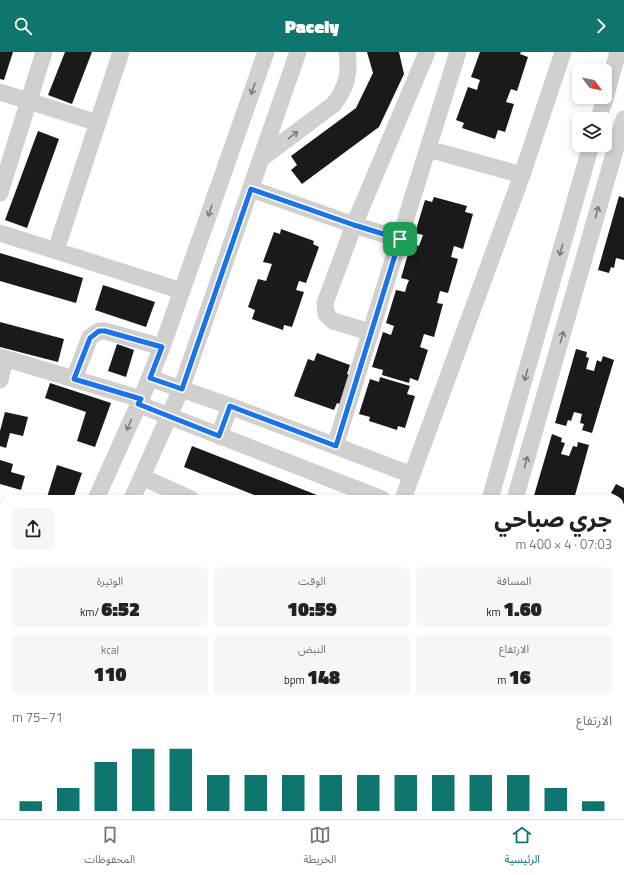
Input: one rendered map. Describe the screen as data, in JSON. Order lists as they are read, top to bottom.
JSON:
{
  "north": "bottom right",
  "page": {
    "header": "Pacely",
    "heading": ["جري صباحي", "07:03 · 4 × 400 m"],
    "stats": [
      ["المسافة", "1.60 km"],
      ["الوقت", "10:59"],
      ["الوتيرة", "6:52 /km"],
      ["الارتفاع", "16 m"],
      ["النبض", "148 bpm"],
      ["kcal", "110"]
    ],
    "chart": ["الارتفاع", "71–75 m"],
    "tabs": ["الرئيسية", "الخريطة", "المحفوظات"]
  }
}
